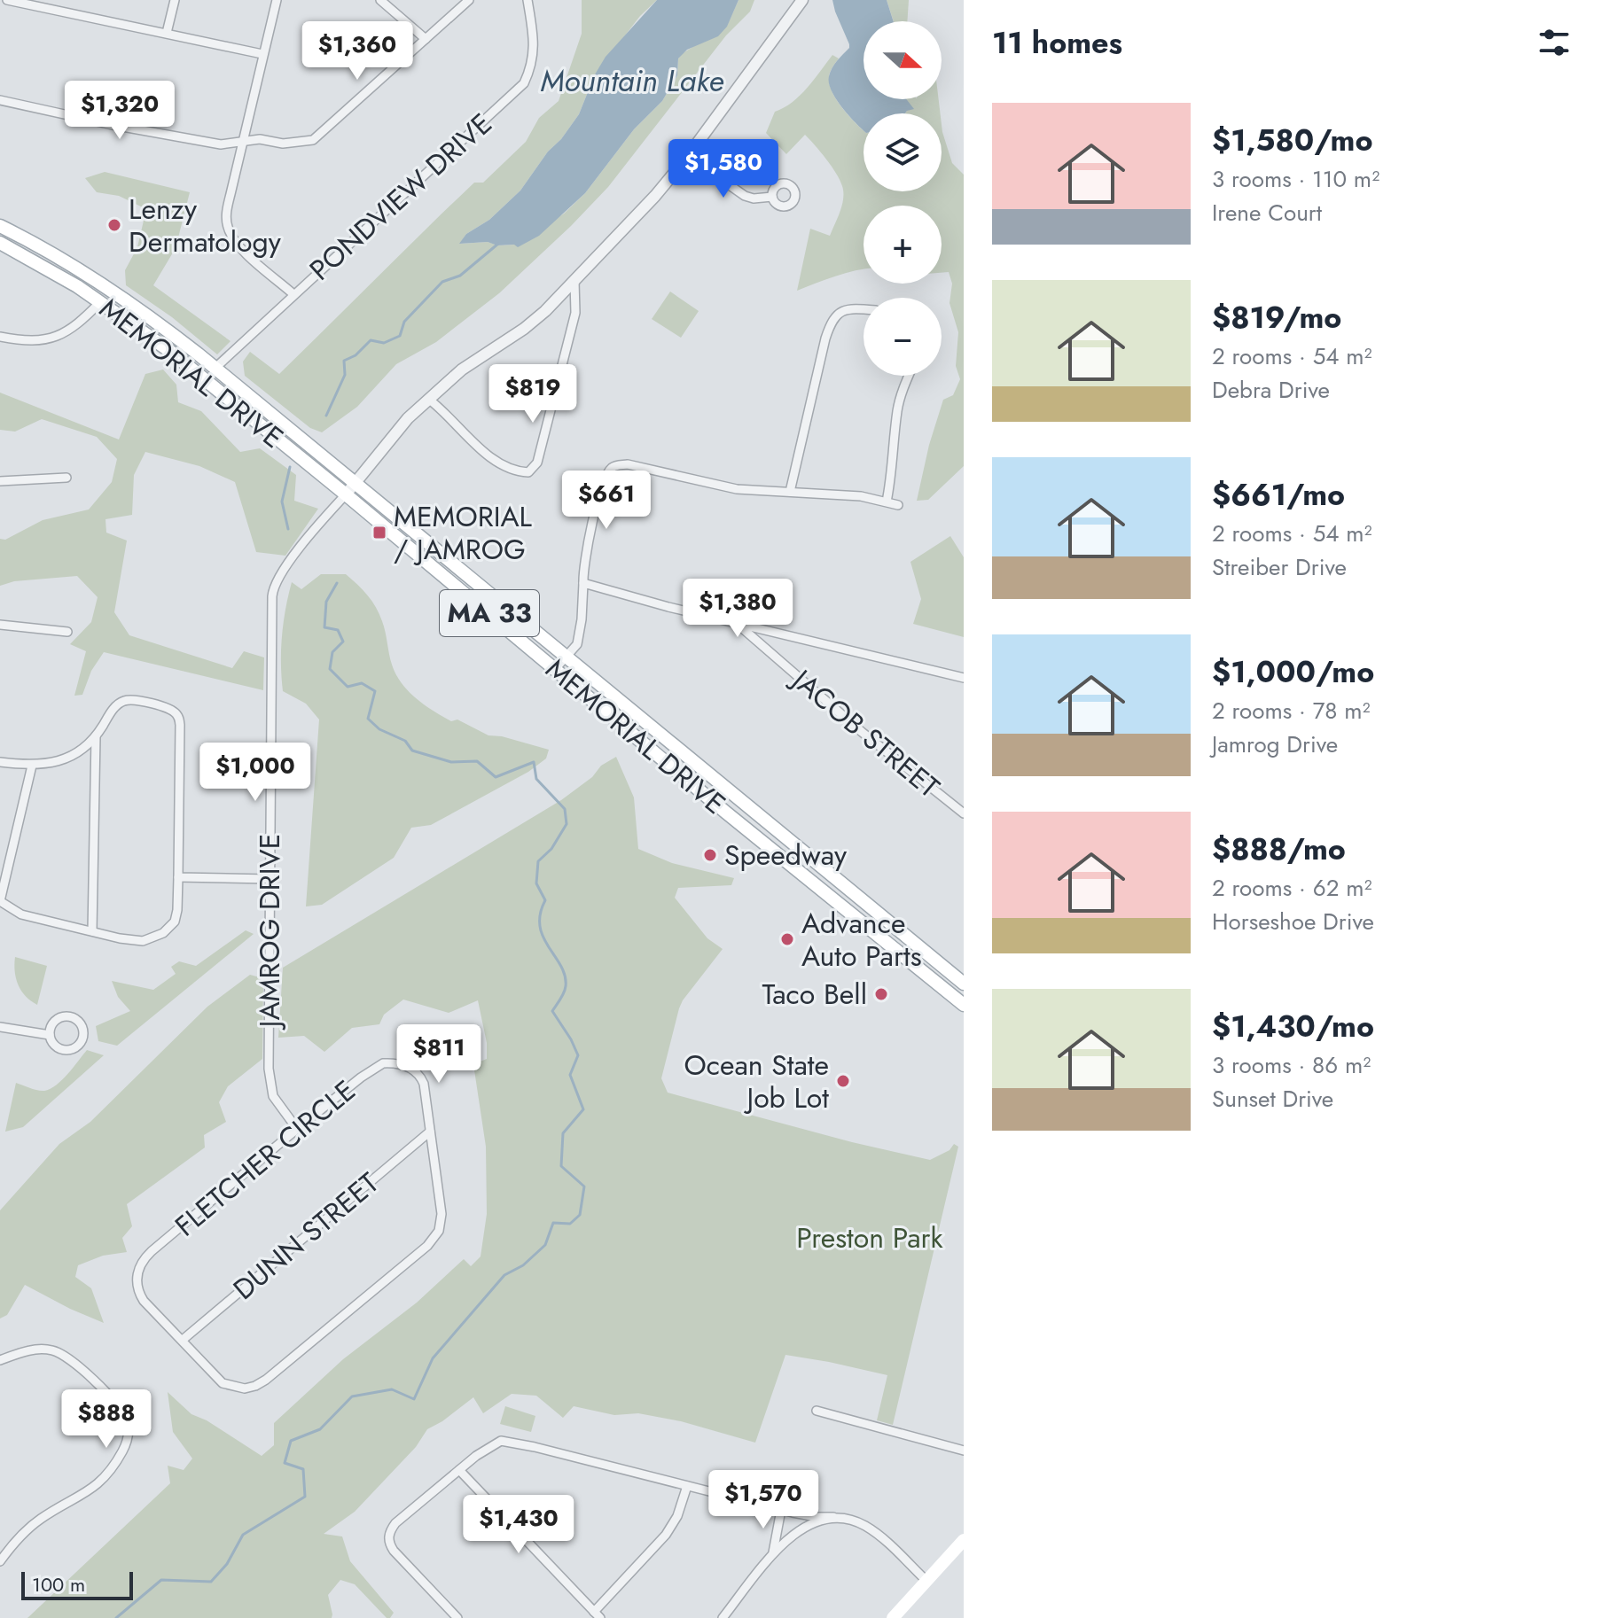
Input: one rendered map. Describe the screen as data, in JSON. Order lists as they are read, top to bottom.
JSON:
{
  "streets": {
    "main road": ["MEMORIAL DRIVE", "MA 33"],
    "street": [
      "PONDVIEW DRIVE",
      "JACOB STREET",
      "JAMROG DRIVE",
      "FLETCHER CIRCLE",
      "DUNN STREET"
    ]
  },
  "crossings": [
    ["PONDVIEW DRIVE", "MEMORIAL DRIVE"],
    ["MEMORIAL DRIVE", "JAMROG DRIVE"],
    ["JAMROG DRIVE", "FLETCHER CIRCLE"],
    ["FLETCHER CIRCLE", "DUNN STREET"]
  ],
  "water": ["Mountain Lake"],
  "parks": ["Preston Park"],
  "places": {
    "other": [
      "Lenzy Dermatology",
      "Speedway",
      "Advance Auto Parts",
      "Taco Bell",
      "Ocean State Job Lot"
    ],
    "transit": ["MEMORIAL / JAMROG"]
  },
  "scale_bar": "100 m",
  "north": "right",
  "page": {
    "heading": "11 homes",
    "map_buttons": ["+", "−"],
    "price": [
      "$1,360",
      "$1,320",
      "$1,580",
      "$819",
      "$661",
      "$1,380",
      "$1,000",
      "$811",
      "$888",
      "$1,570",
      "$1,430"
    ],
    "list": [
      {
        "name": "$1,580/mo",
        "note": "3 rooms · 110 m² · Irene Court"
      },
      {
        "name": "$819/mo",
        "note": "2 rooms · 54 m² · Debra Drive"
      },
      {
        "name": "$661/mo",
        "note": "2 rooms · 54 m² · Streiber Drive"
      },
      {
        "name": "$1,000/mo",
        "note": "2 rooms · 78 m² · Jamrog Drive"
      },
      {
        "name": "$888/mo",
        "note": "2 rooms · 62 m² · Horseshoe Drive"
      },
      {
        "name": "$1,430/mo",
        "note": "3 rooms · 86 m² · Sunset Drive"
      }
    ],
    "scale": "100 m"
  }
}
